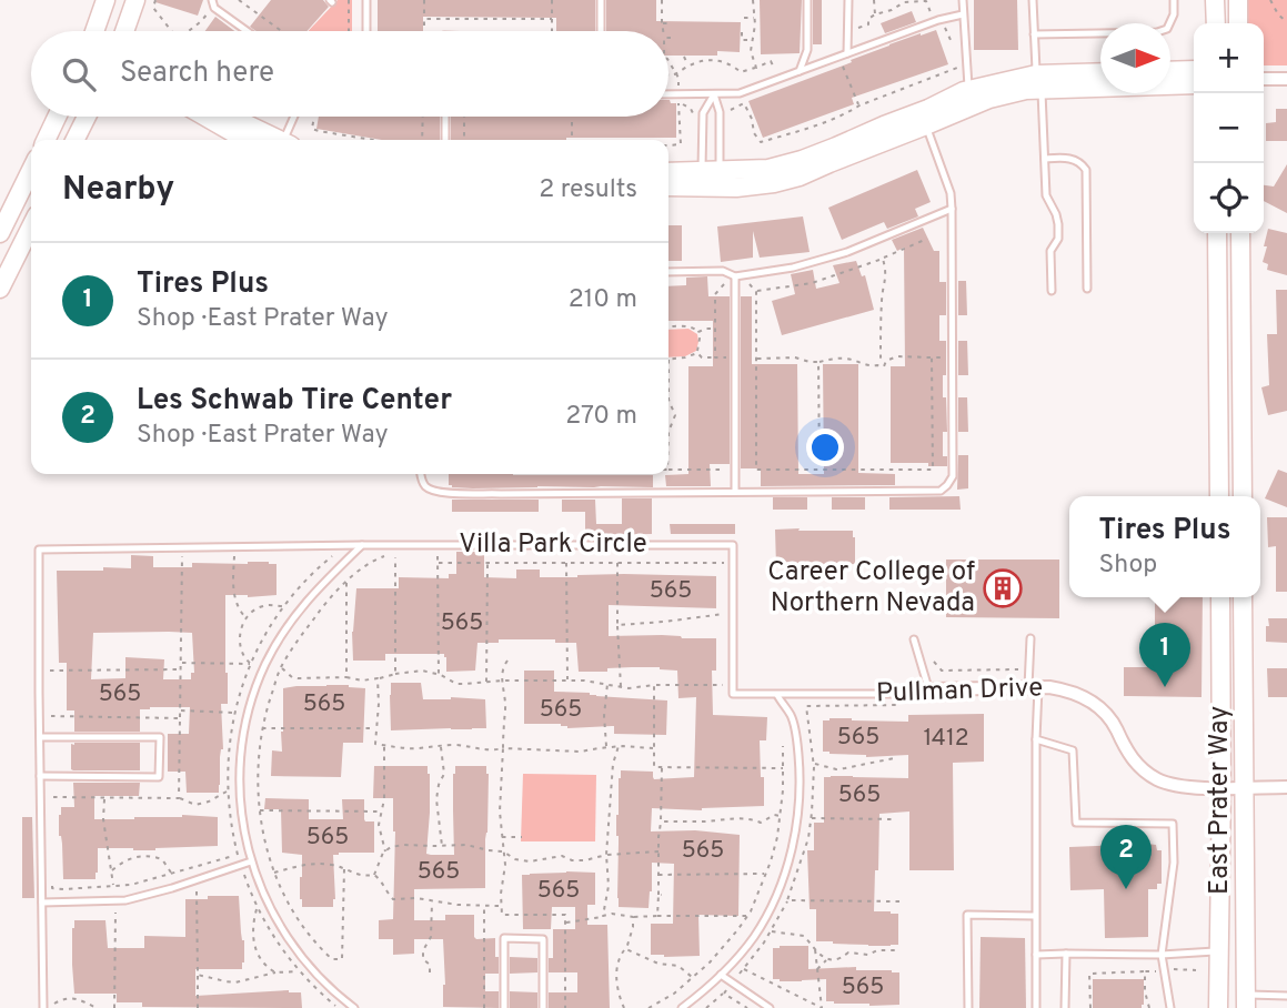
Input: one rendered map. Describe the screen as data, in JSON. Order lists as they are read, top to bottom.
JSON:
{
  "streets": {
    "street": ["Pullman Drive", "East Prater Way"],
    "lane": ["Villa Park Circle"]
  },
  "crossings": [
    ["Villa Park Circle", "Pullman Drive"],
    ["Pullman Drive", "East Prater Way"]
  ],
  "places": {
    "building": ["Career College of Northern Nevada"]
  },
  "house_numbers": [
    "565",
    "565",
    "565",
    "565",
    "565",
    "565",
    "1412",
    "565",
    "565",
    "565",
    "565",
    "565",
    "565"
  ],
  "north": "right",
  "page": {
    "map_buttons": ["+", "−"],
    "search": "Search here",
    "heading": ["Nearby", "2 results"],
    "list": [
      {
        "mark": "1",
        "name": "Tires Plus",
        "note": "Shop · East Prater Way",
        "value": "210 m"
      },
      {
        "mark": "2",
        "name": "Les Schwab Tire Center",
        "note": "Shop · East Prater Way",
        "value": "270 m"
      }
    ],
    "popup": ["Tires Plus", "Shop"],
    "pins": ["1", "2"]
  }
}
